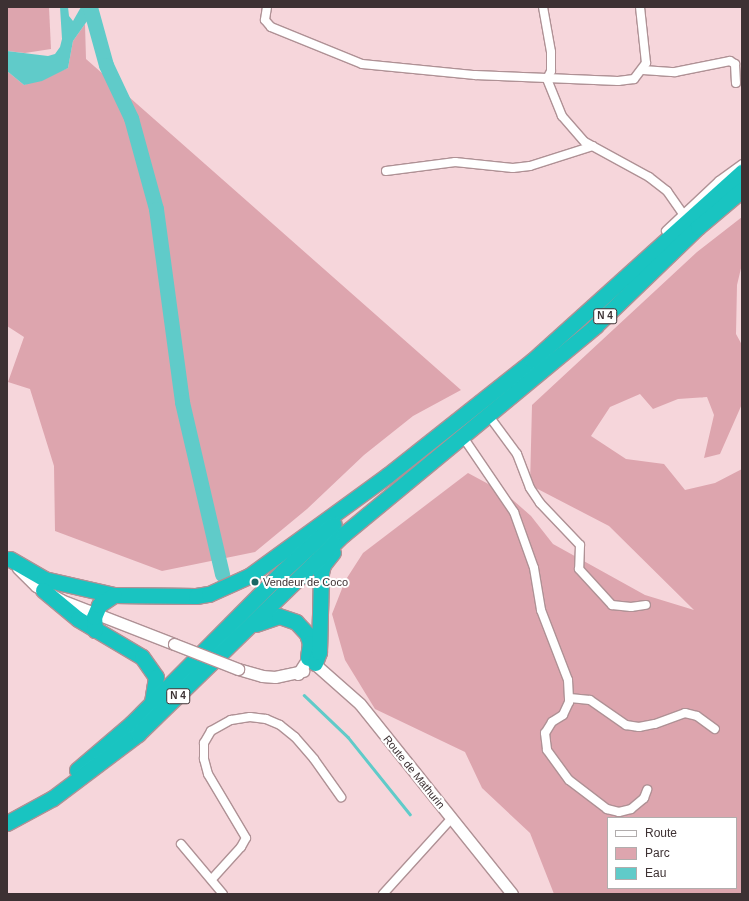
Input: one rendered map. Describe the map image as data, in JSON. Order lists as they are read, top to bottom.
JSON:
{
  "streets": {
    "highway": ["N 4"],
    "main road": ["Route de Mathurin"]
  },
  "places": ["Vendeur de Coco"],
  "legend": ["Route", "Parc", "Eau"]
}
